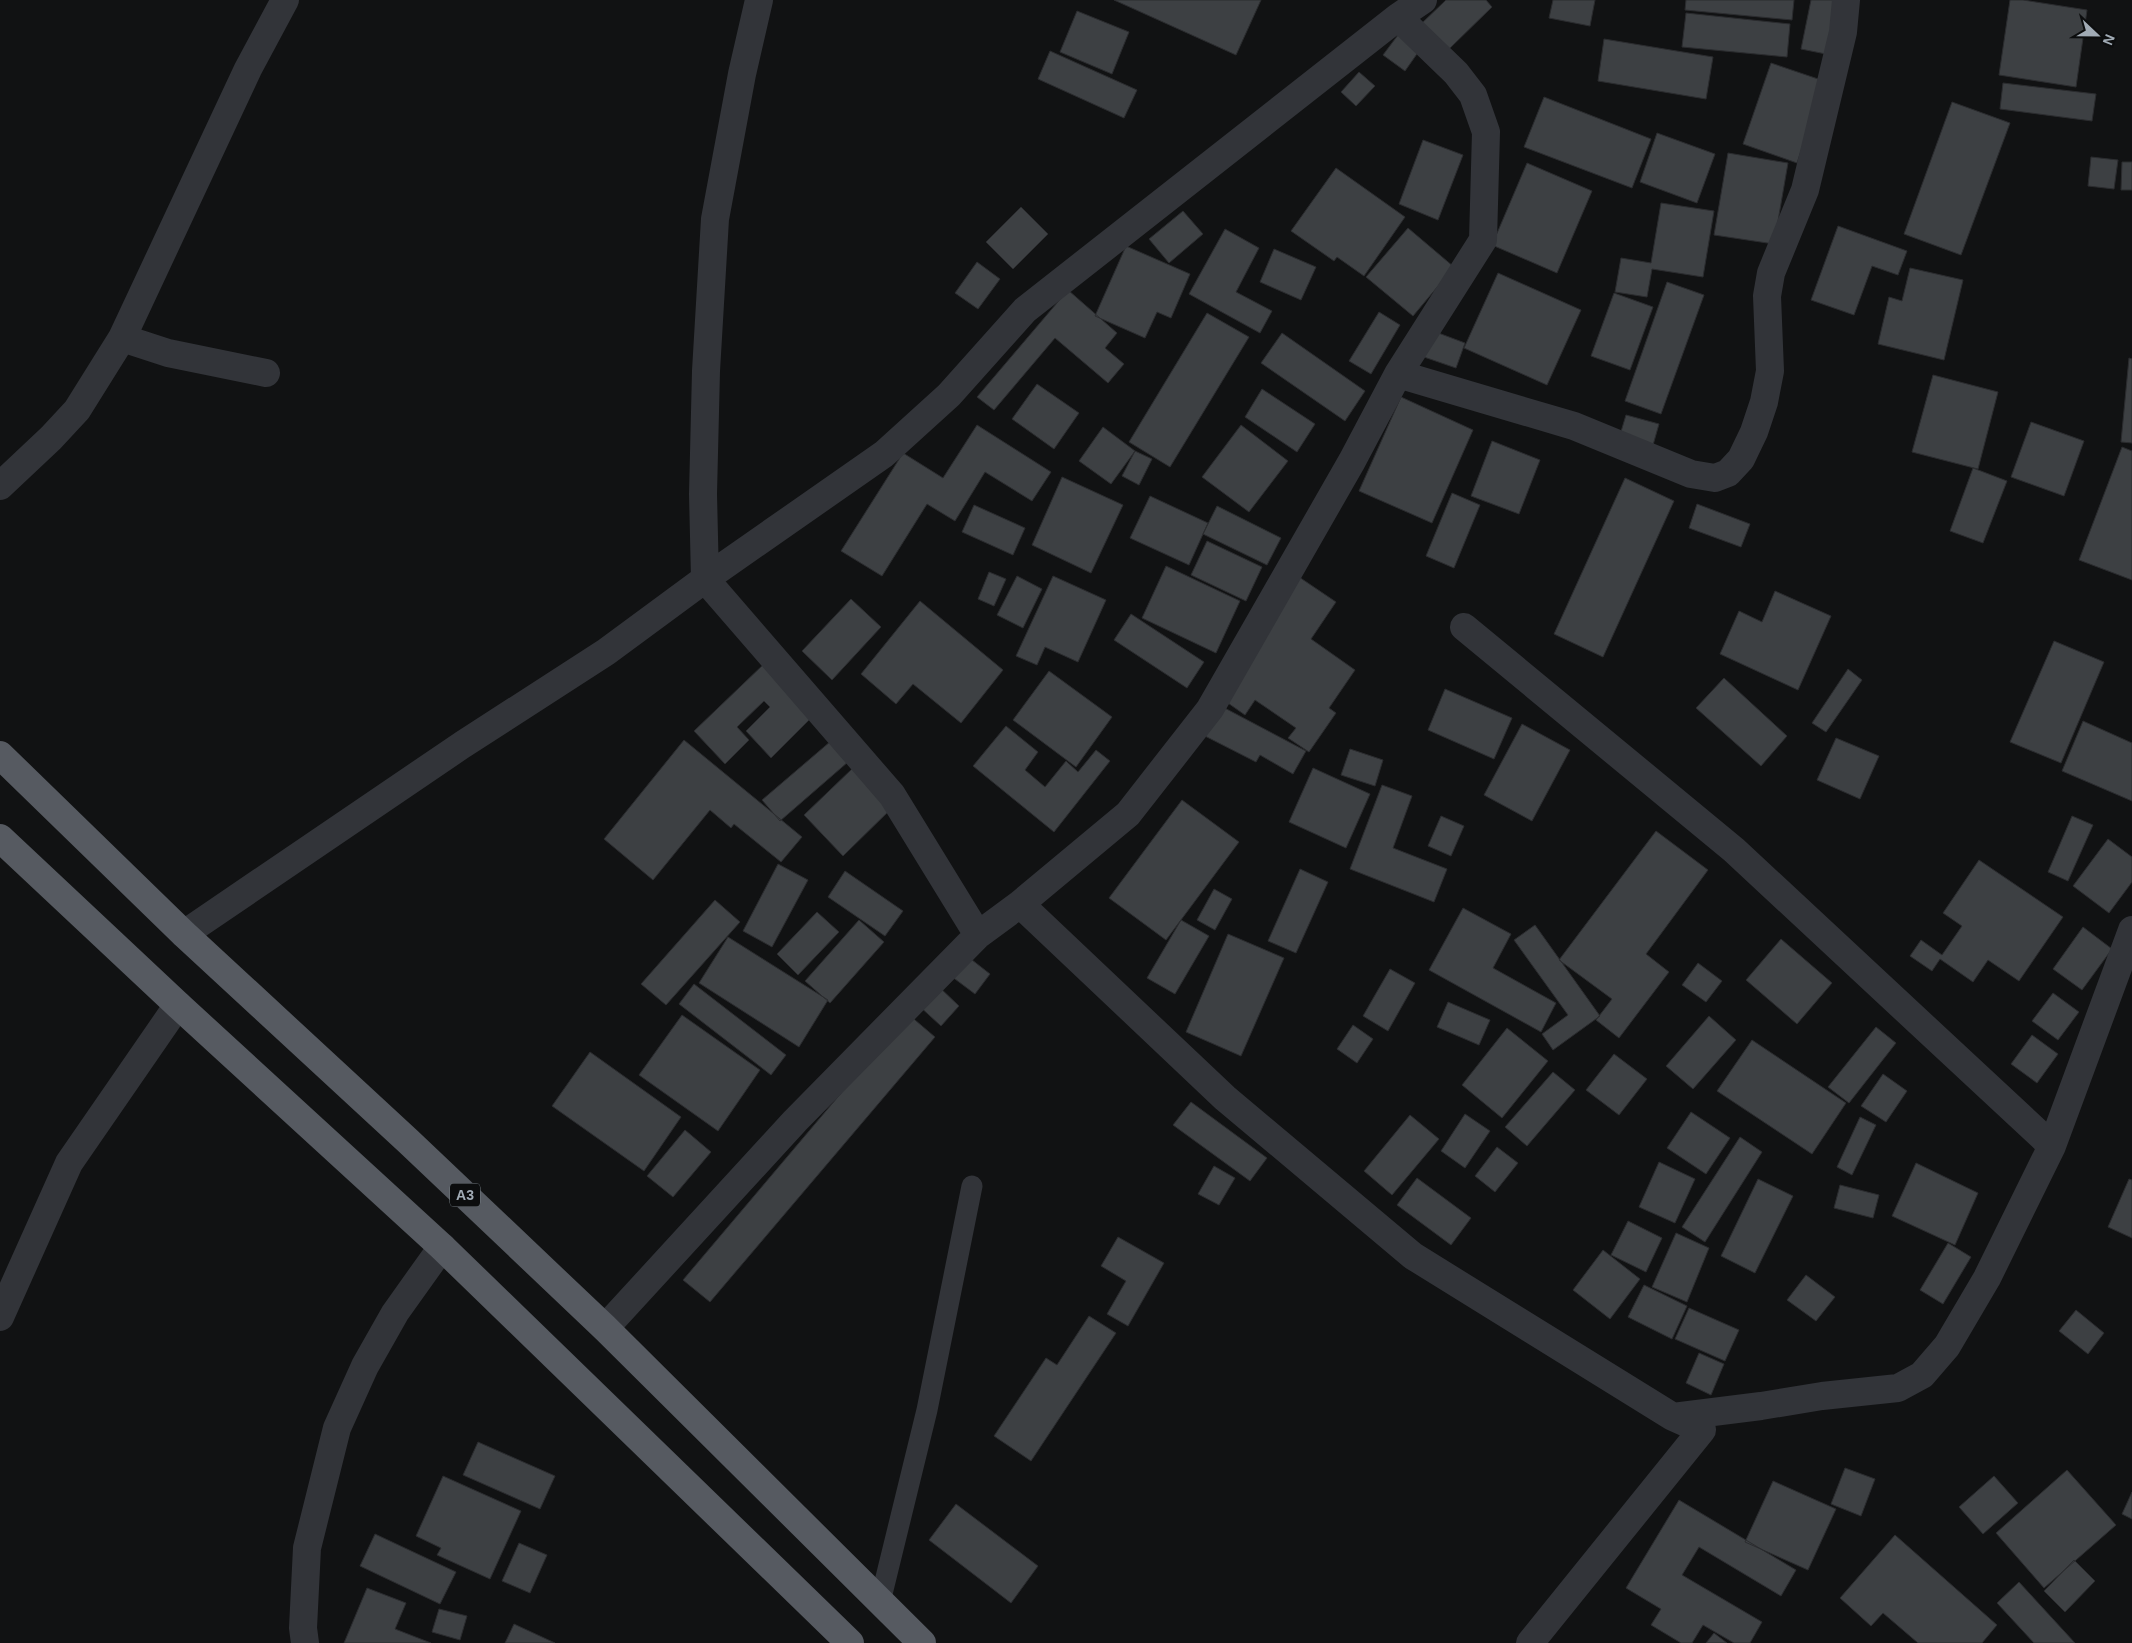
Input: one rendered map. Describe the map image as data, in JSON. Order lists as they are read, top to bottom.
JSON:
{
  "streets": {
    "highway": ["A3"]
  },
  "north": "right"
}
